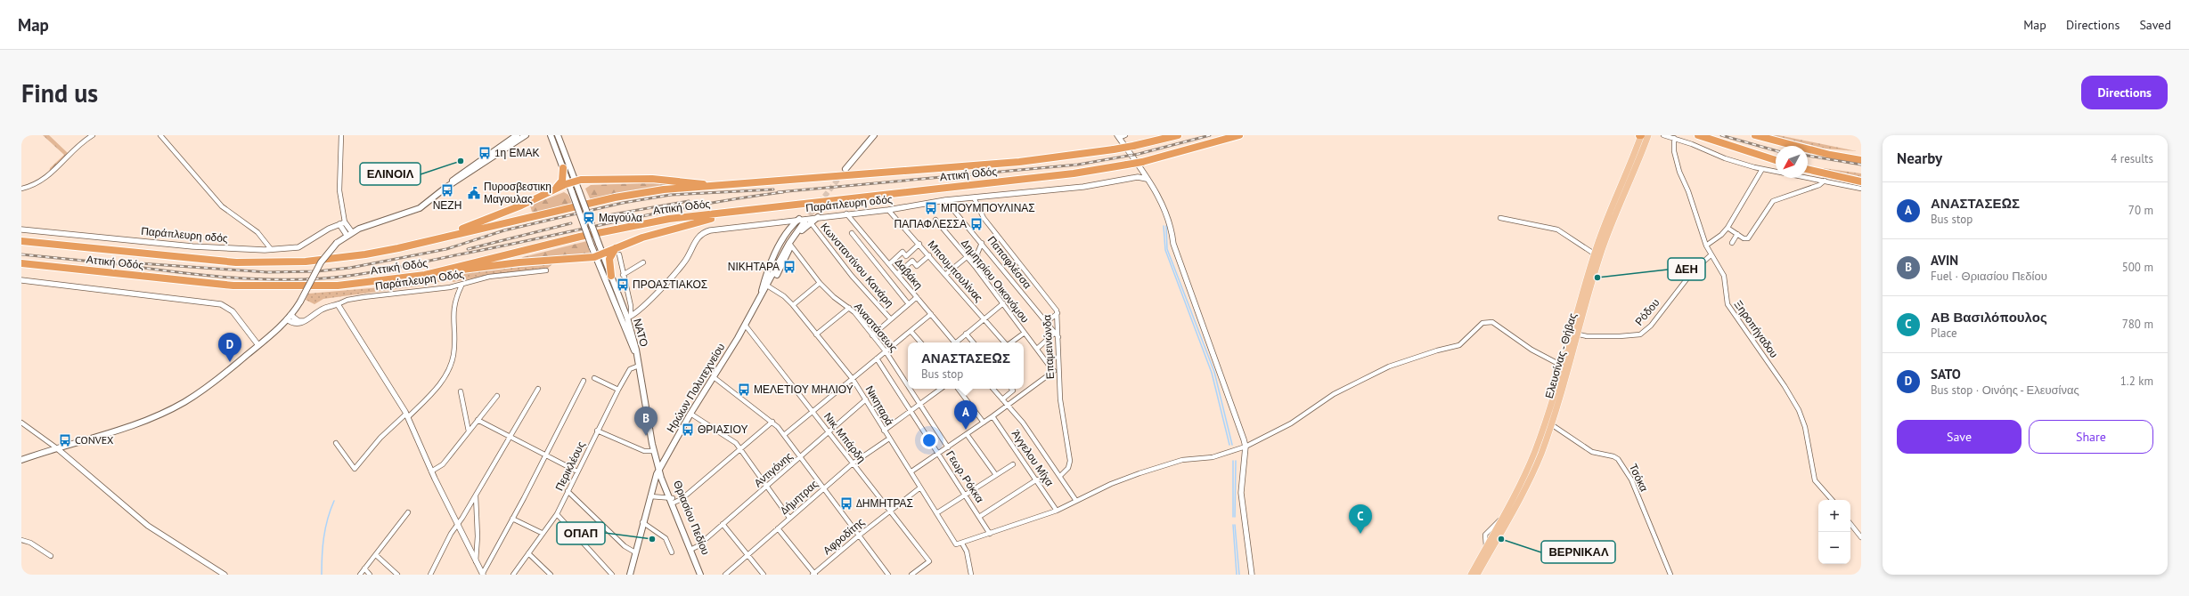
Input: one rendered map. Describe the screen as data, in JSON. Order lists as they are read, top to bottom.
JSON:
{
  "streets": {
    "highway": ["Αττική Οδός"],
    "main road": [
      "ΝΑΤΟ",
      "Ελευσίνας - Θήβας",
      "Ηρώων Πολυτεχνείου",
      "Θριασίου Πεδίου"
    ],
    "street": [
      "Παράπλευρη οδός",
      "Παπαφλέσσα",
      "Κωνσταντίνου Κανάρη",
      "Μπουμπουλίνας",
      "Δαβάκη",
      "Παράπλευρη Οδός",
      "Δημητρίου Οικονόμου",
      "Ρόδου",
      "Αναστάσεως",
      "Ξηροπήγαδου",
      "Επαμεινώνδα",
      "Νικηταρά",
      "Νικ. Μπάρδη",
      "Άγγελου Μίχα",
      "Περικλέους",
      "Αντιγόνης",
      "Γεωρ. Ρόκκα",
      "Τσόκα",
      "Δήμητρας",
      "Αφροδίτης"
    ]
  },
  "crossings": [
    ["Παράπλευρη οδός", "Παπαφλέσσα"],
    ["Παράπλευρη οδός", "Κωνσταντίνου Κανάρη"],
    ["Παράπλευρη οδός", "Μπουμπουλίνας"],
    ["Παράπλευρη οδός", "Δαβάκη"],
    ["Παράπλευρη οδός", "ΝΑΤΟ"],
    ["Παράπλευρη οδός", "Επαμεινώνδα"],
    ["Παράπλευρη οδός", "Ηρώων Πολυτεχνείου"],
    ["Παπαφλέσσα", "Επαμεινώνδα"],
    ["Κωνσταντίνου Κανάρη", "Ηρώων Πολυτεχνείου"],
    ["Ρόδου", "Ξηροπήγαδου"],
    ["Ρόδου", "Ελευσίνας - Θήβας"],
    ["ΝΑΤΟ", "Θριασίου Πεδίου"],
    ["Ελευσίνας - Θήβας", "Τσόκα"],
    ["Ηρώων Πολυτεχνείου", "Νικηταρά"],
    ["Ηρώων Πολυτεχνείου", "Νικ. Μπάρδη"],
    ["Ηρώων Πολυτεχνείου", "Θριασίου Πεδίου"],
    ["Νικηταρά", "Αντιγόνης"],
    ["Νικηταρά", "Δήμητρας"],
    ["Νικηταρά", "Αφροδίτης"],
    ["Νικ. Μπάρδη", "Αντιγόνης"],
    ["Νικ. Μπάρδη", "Δήμητρας"],
    ["Νικ. Μπάρδη", "Αφροδίτης"],
    ["Περικλέους", "Θριασίου Πεδίου"],
    ["Αντιγόνης", "Θριασίου Πεδίου"]
  ],
  "places": {
    "bus stop": [
      "1η ΕΜΑΚ",
      "ΝΕΖΗ",
      "ΜΠΟΥΜΠΟΥΛΙΝΑΣ",
      "ΠΑΠΑΦΛΕΣΣΑ",
      "ΝΙΚΗΤΑΡΑ",
      "ΠΡΟΑΣΤΙΑΚΟΣ",
      "ΜΕΛΕΤΙΟΥ ΜΗΛΙΟΥ",
      "ΘΡΙΑΣΙΟΥ",
      "CONVEX",
      "ΔΗΜΗΤΡΑΣ"
    ],
    "other": [
      "ΕΛΙΝΟΙΛ",
      "ΔΕΗ",
      "ΟΠΑΠ",
      "ΒΕΡΝΙΚΑΛ"
    ],
    "public building": ["Πυροσβεστικη Μαγουλας"],
    "station": ["Μαγούλα"]
  },
  "north": "bottom left",
  "page": {
    "header": "Map",
    "nav": ["Map", "Directions", "Saved"],
    "buttons": [
      "Directions",
      ["Save", "Share"]
    ],
    "title": "Find us",
    "heading": ["Nearby", "4 results"],
    "list": [
      {
        "mark": "A",
        "name": "ΑΝΑΣΤΑΣΕΩΣ",
        "note": "Bus stop",
        "value": "70 m"
      },
      {
        "mark": "B",
        "name": "AVIN",
        "note": "Fuel · Θριασίου Πεδίου",
        "value": "500 m"
      },
      {
        "mark": "C",
        "name": "ΑΒ Βασιλόπουλος",
        "note": "Place",
        "value": "780 m"
      },
      {
        "mark": "D",
        "name": "SATO",
        "note": "Bus stop · Οινόης - Ελευσίνας",
        "value": "1.2 km"
      }
    ],
    "pins": [
      "D",
      "A",
      "B",
      "C"
    ],
    "popup": ["ΑΝΑΣΤΑΣΕΩΣ", "Bus stop"],
    "map_buttons": ["+", "−"]
  }
}
